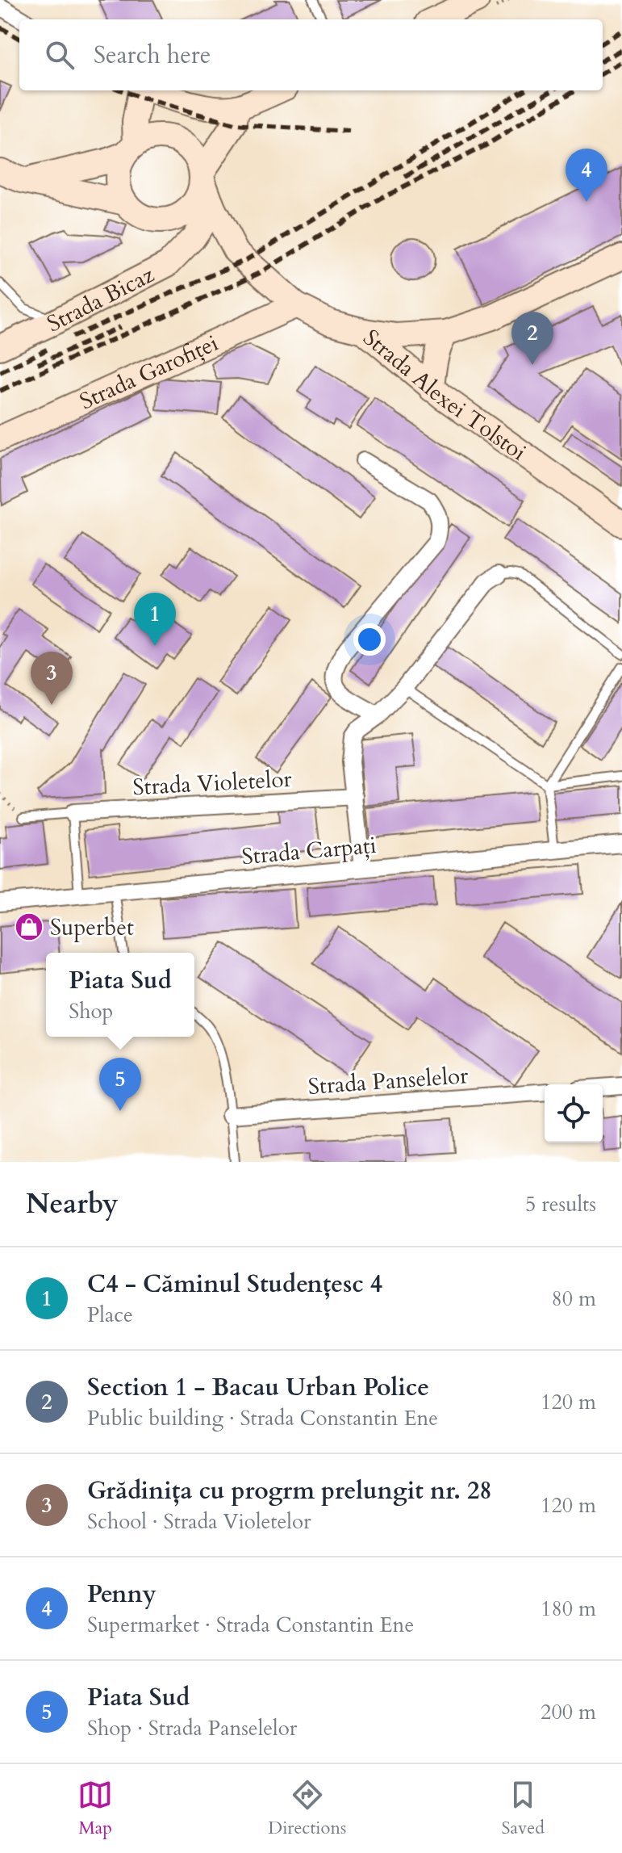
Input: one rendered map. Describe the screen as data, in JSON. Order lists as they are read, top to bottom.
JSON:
{
  "streets": {
    "street": [
      "Strada Bicaz",
      "Strada Garofiței",
      "Strada Alexei Tolstoi",
      "Strada Violetelor",
      "Strada Carpați",
      "Strada Panselelor"
    ]
  },
  "crossings": [
    ["Strada Bicaz", "Strada Alexei Tolstoi"],
    ["Strada Garofiței", "Strada Alexei Tolstoi"]
  ],
  "places": {
    "shop": ["Superbet"]
  },
  "page": {
    "search": "Search here",
    "pins": [
      "4",
      "2",
      "1",
      "3",
      "5"
    ],
    "popup": ["Piata Sud", "Shop"],
    "heading": ["Nearby", "5 results"],
    "list": [
      {
        "mark": "1",
        "name": "C4 - Căminul Studențesc 4",
        "note": "Place",
        "value": "80 m"
      },
      {
        "mark": "2",
        "name": "Section 1 - Bacau Urban Police",
        "note": "Public building · Strada Constantin Ene",
        "value": "120 m"
      },
      {
        "mark": "3",
        "name": "Grădinița cu progrm prelungit nr. 28",
        "note": "School · Strada Violetelor",
        "value": "120 m"
      },
      {
        "mark": "4",
        "name": "Penny",
        "note": "Supermarket · Strada Constantin Ene",
        "value": "180 m"
      },
      {
        "mark": "5",
        "name": "Piata Sud",
        "note": "Shop · Strada Panselelor",
        "value": "200 m"
      }
    ],
    "nav": ["Map", "Directions", "Saved"]
  }
}
